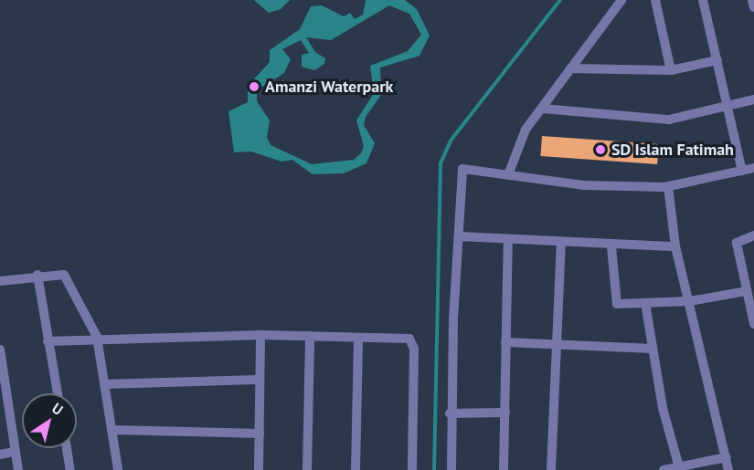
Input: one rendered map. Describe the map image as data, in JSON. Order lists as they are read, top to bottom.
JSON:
{
  "places": ["Amanzi Waterpark", "SD Islam Fatimah"],
  "north": "top right"
}
